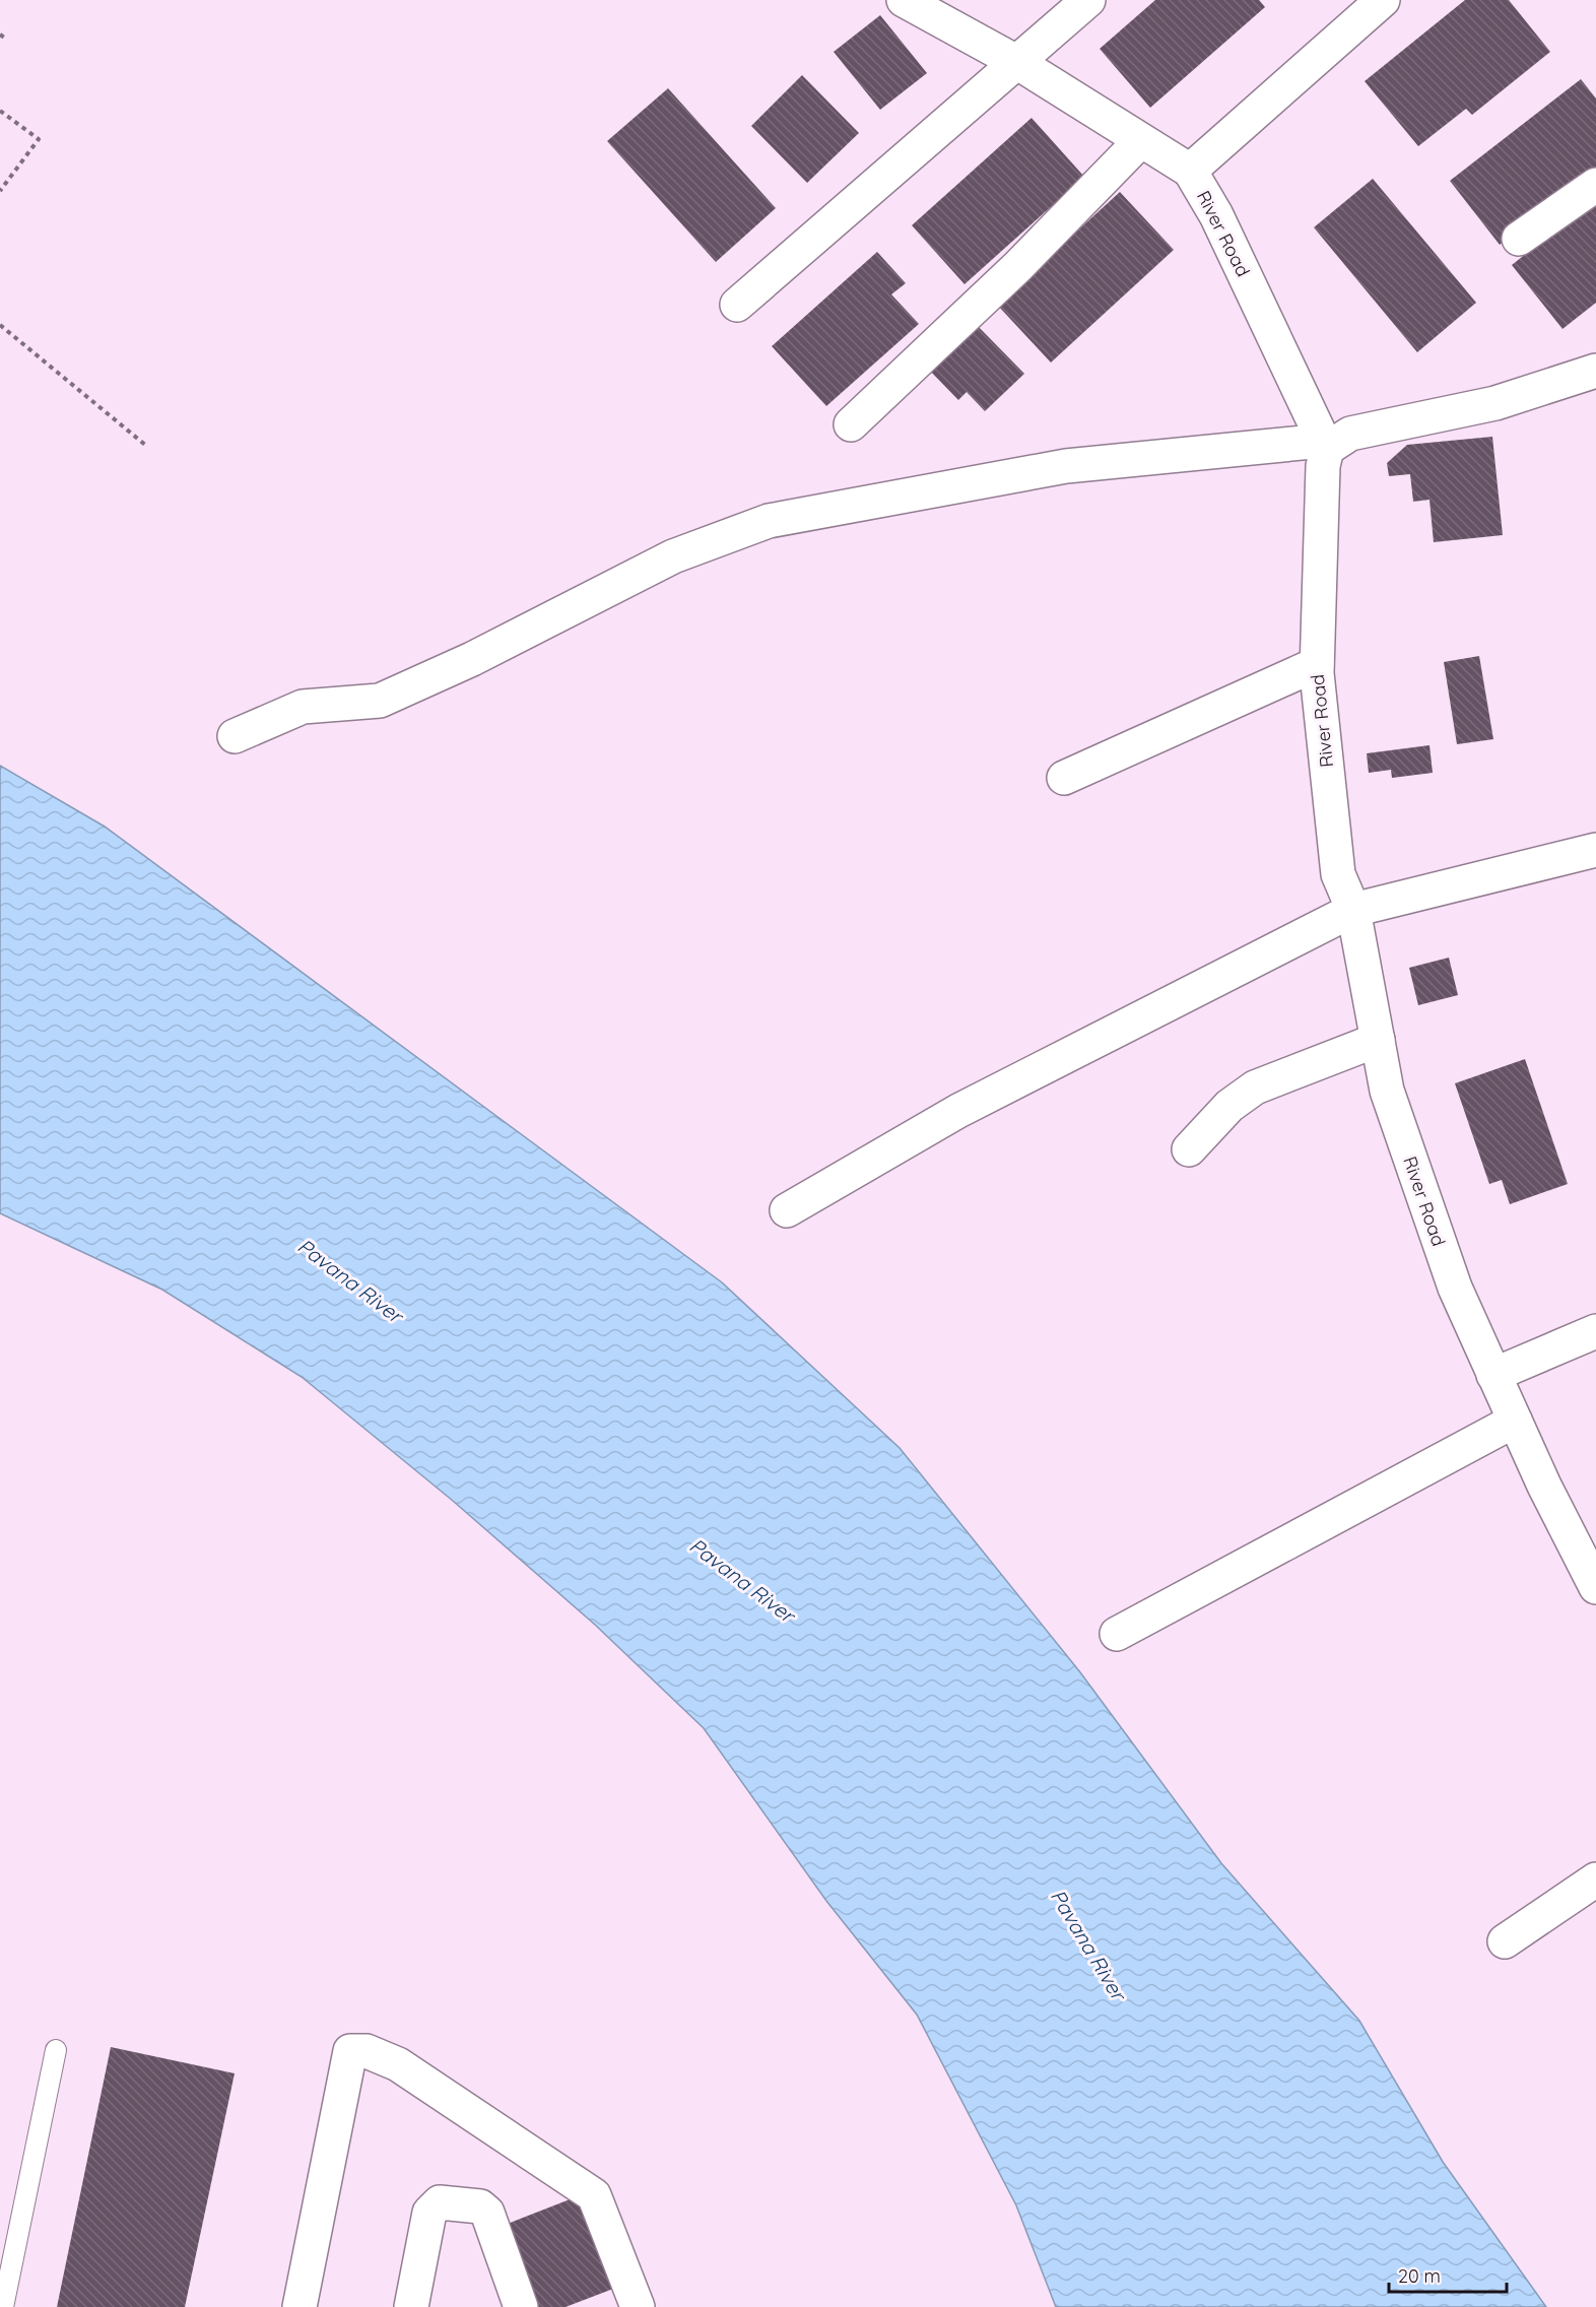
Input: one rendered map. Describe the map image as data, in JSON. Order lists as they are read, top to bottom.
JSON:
{
  "streets": {
    "street": ["River Road"]
  },
  "water": ["Pavana River"],
  "scale_bar": "20 m"
}
